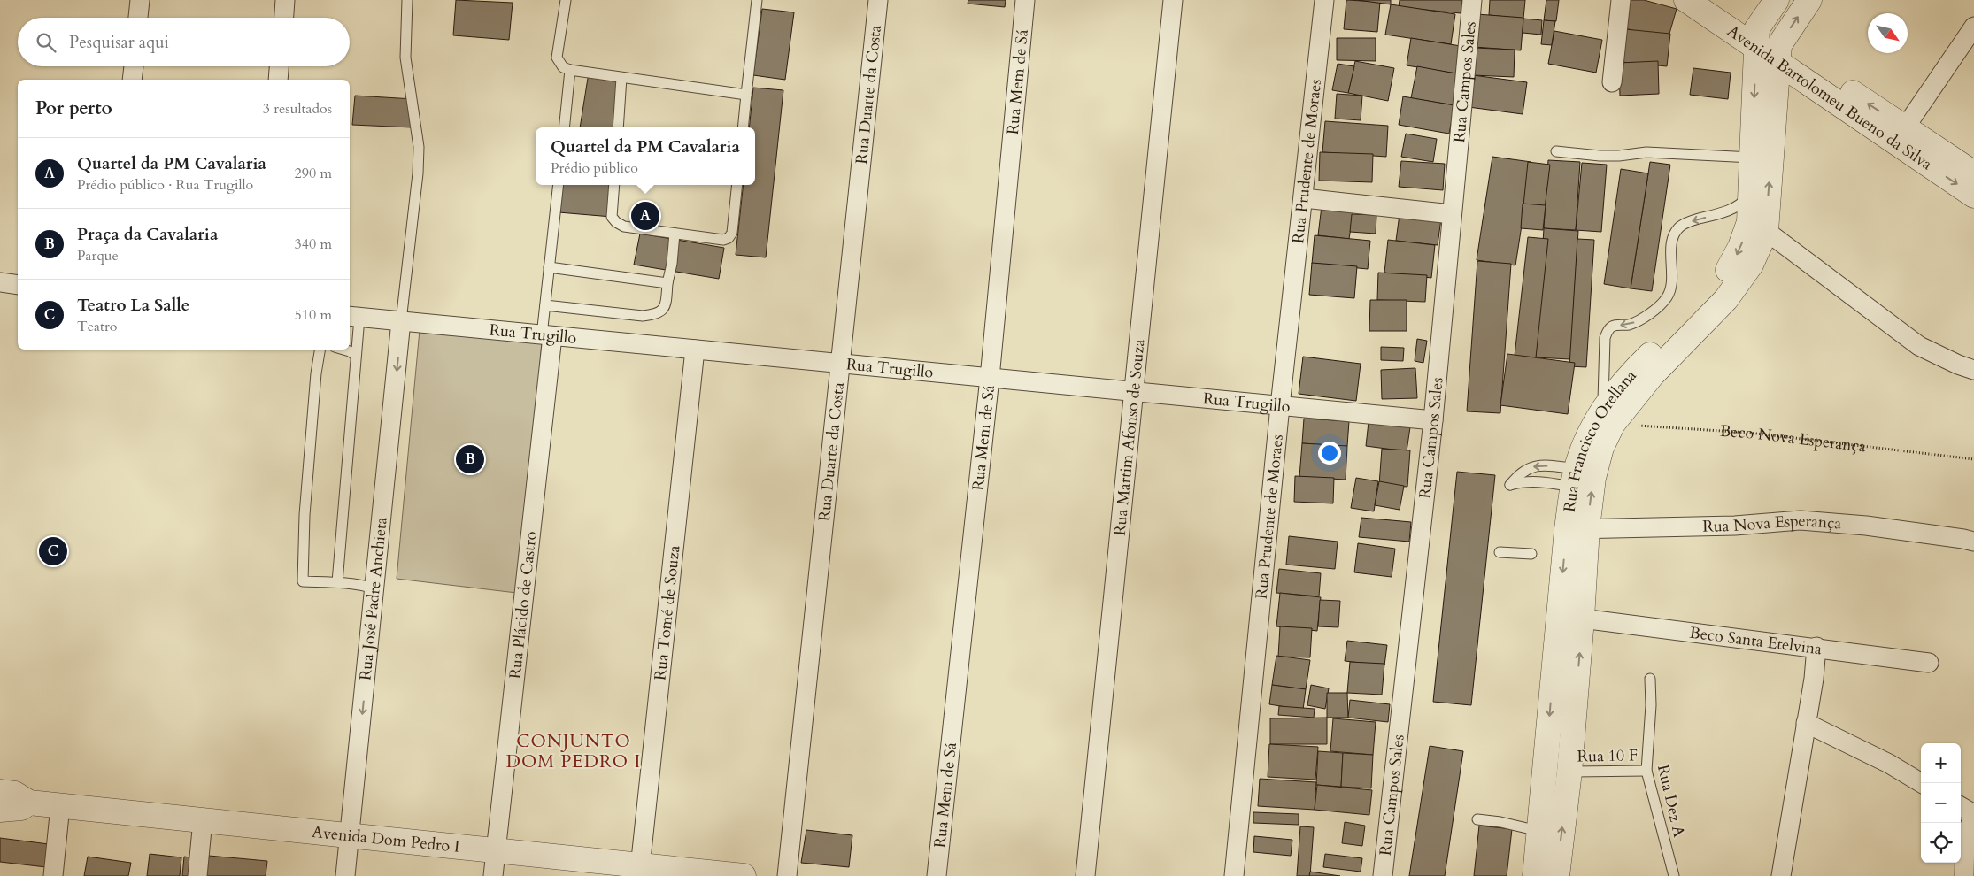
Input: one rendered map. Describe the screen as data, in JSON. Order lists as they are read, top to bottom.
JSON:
{
  "streets": {
    "street": [
      "Rua Mem de Sá",
      "Rua Campos Sales",
      "Rua Duarte da Costa",
      "Avenida Bartolomeu Bueno da Silva",
      "Rua Prudente de Moraes",
      "Rua Trugillo",
      "Rua Martim Afonso de Souza",
      "Rua Francisco Orellana",
      "Rua Nova Esperança",
      "Rua José Padre Anchieta",
      "Rua Plácido de Castro",
      "Rua Tomé de Souza",
      "Beco Santa Etelvina",
      "Avenida Dom Pedro I"
    ],
    "lane": ["Rua 10 F", "Rua Dez A"],
    "path": ["Beco Nova Esperança"]
  },
  "crossings": [
    ["Rua Mem de Sá", "Rua Trugillo"],
    ["Rua Campos Sales", "Rua Trugillo"],
    ["Rua Duarte da Costa", "Rua Trugillo"],
    ["Avenida Bartolomeu Bueno da Silva", "Rua Francisco Orellana"],
    ["Rua Prudente de Moraes", "Rua Trugillo"],
    ["Rua Trugillo", "Rua Martim Afonso de Souza"],
    ["Rua Trugillo", "Rua José Padre Anchieta"],
    ["Rua Trugillo", "Rua Plácido de Castro"],
    ["Rua Trugillo", "Rua Tomé de Souza"],
    ["Beco Nova Esperança", "Rua Francisco Orellana"],
    ["Rua Francisco Orellana", "Rua Nova Esperança"],
    ["Rua Francisco Orellana", "Beco Santa Etelvina"],
    ["Rua Francisco Orellana", "Rua 10 F"],
    ["Rua José Padre Anchieta", "Avenida Dom Pedro I"],
    ["Rua Plácido de Castro", "Avenida Dom Pedro I"],
    ["Rua Tomé de Souza", "Avenida Dom Pedro I"],
    ["Rua 10 F", "Rua Dez A"]
  ],
  "one_way": ["Rua José Padre Anchieta"],
  "districts": ["CONJUNTO DOM PEDRO I"],
  "north": "bottom right",
  "page": {
    "search": "Pesquisar aqui",
    "heading": ["Por perto", "3 resultados"],
    "popup": ["Quartel da PM Cavalaria", "Prédio público"],
    "list": [
      {
        "mark": "A",
        "name": "Quartel da PM Cavalaria",
        "note": "Prédio público · Rua Trugillo",
        "value": "290 m"
      },
      {
        "mark": "B",
        "name": "Praça da Cavalaria",
        "note": "Parque",
        "value": "340 m"
      },
      {
        "mark": "C",
        "name": "Teatro La Salle",
        "note": "Teatro",
        "value": "510 m"
      }
    ],
    "pins": ["A", "B", "C"],
    "map_buttons": ["+", "−"]
  }
}
